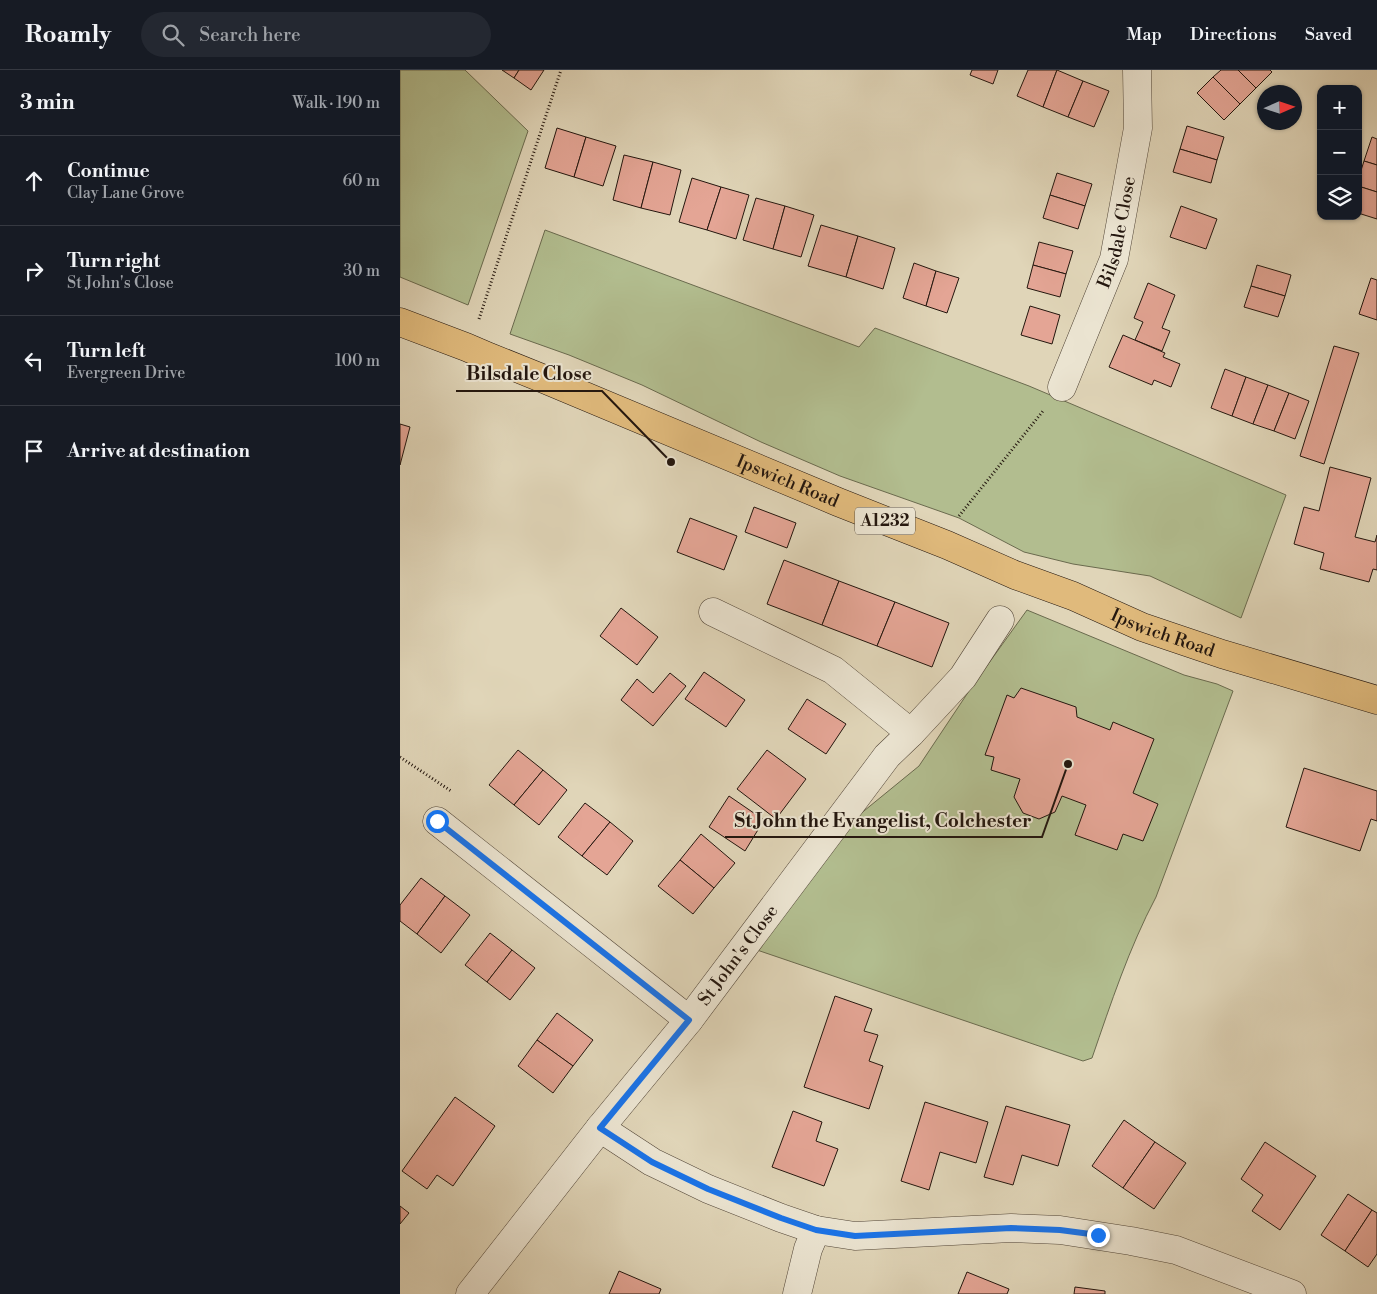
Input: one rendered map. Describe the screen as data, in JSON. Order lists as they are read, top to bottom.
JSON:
{
  "streets": {
    "main road": ["Ipswich Road", "A1232"],
    "street": ["Bilsdale Close", "St John's Close"]
  },
  "places": ["Bilsdale Close", "St John the Evangelist, Colchester"],
  "north": "right",
  "page": {
    "header": "Roamly",
    "search": "Search here",
    "nav": ["Map", "Directions", "Saved"],
    "heading": ["3 min", "Walk · 190 m"],
    "map_buttons": ["+", "−"],
    "list": [
      ["Continue", "Clay Lane Grove", "60 m"],
      ["Turn right", "St John's Close", "30 m"],
      ["Turn left", "Evergreen Drive", "100 m"],
      "Arrive at destination"
    ]
  }
}
